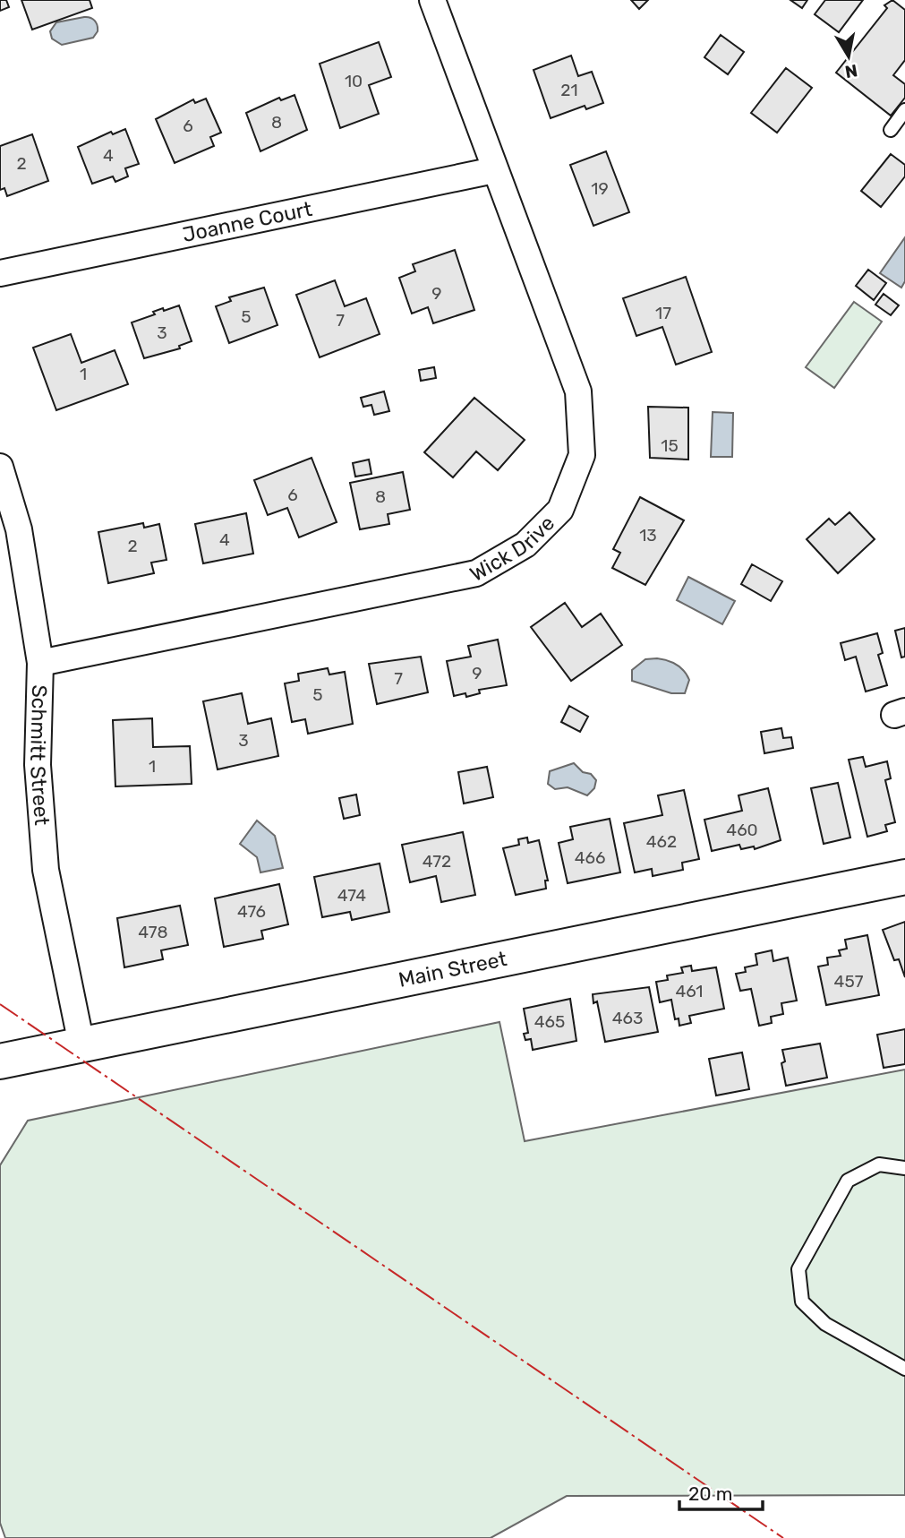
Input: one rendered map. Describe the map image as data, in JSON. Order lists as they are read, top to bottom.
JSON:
{
  "streets": {
    "main road": ["Main Street"],
    "street": ["Joanne Court", "Wick Drive", "Schmitt Street"]
  },
  "crossings": [
    ["Joanne Court", "Wick Drive"],
    ["Wick Drive", "Schmitt Street"],
    ["Schmitt Street", "Main Street"]
  ],
  "house_numbers": [
    "10",
    "21",
    "8",
    "6",
    "4",
    "2",
    "19",
    "9",
    "17",
    "5",
    "7",
    "3",
    "1",
    "15",
    "6",
    "8",
    "13",
    "4",
    "2",
    "9",
    "7",
    "5",
    "3",
    "1",
    "460",
    "462",
    "466",
    "472",
    "474",
    "476",
    "478",
    "457",
    "461",
    "463",
    "465"
  ],
  "scale_bar": "20 m",
  "north": "bottom"
}
